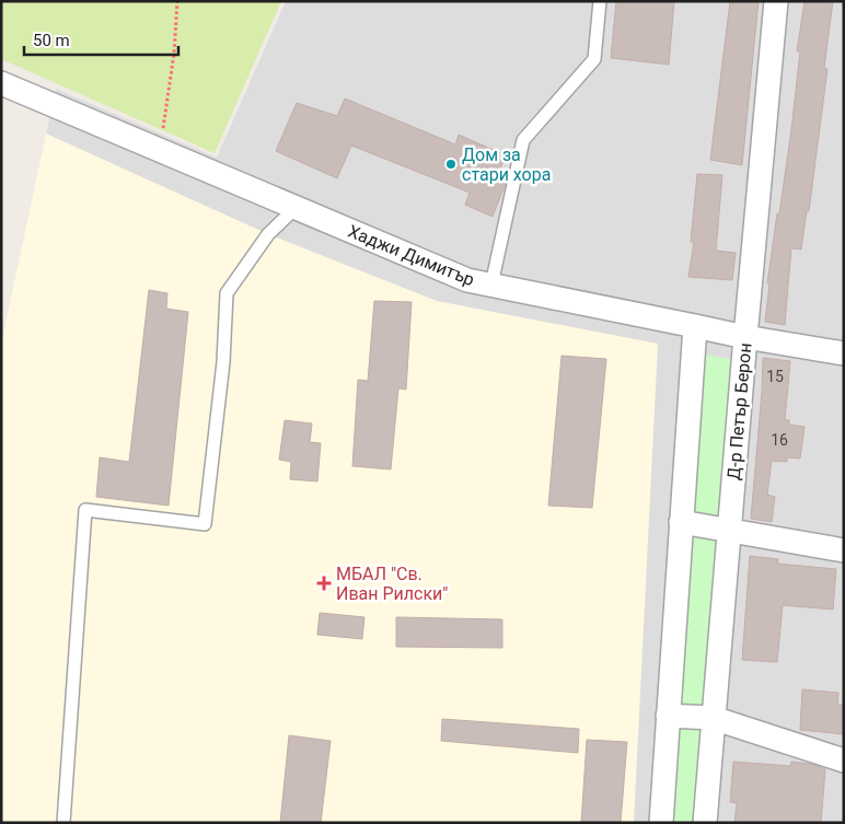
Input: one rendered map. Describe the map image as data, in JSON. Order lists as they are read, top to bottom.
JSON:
{
  "streets": {
    "street": ["Хаджи Димитър", "Д-р Петър Берон"]
  },
  "crossings": [
    ["Хаджи Димитър", "Д-р Петър Берон"]
  ],
  "places": {
    "other": ["Дом за стари хора"],
    "health": ["МБАЛ \"Св. Иван Рилски\""]
  },
  "house_numbers": ["15", "16"],
  "scale_bar": "50 m"
}
